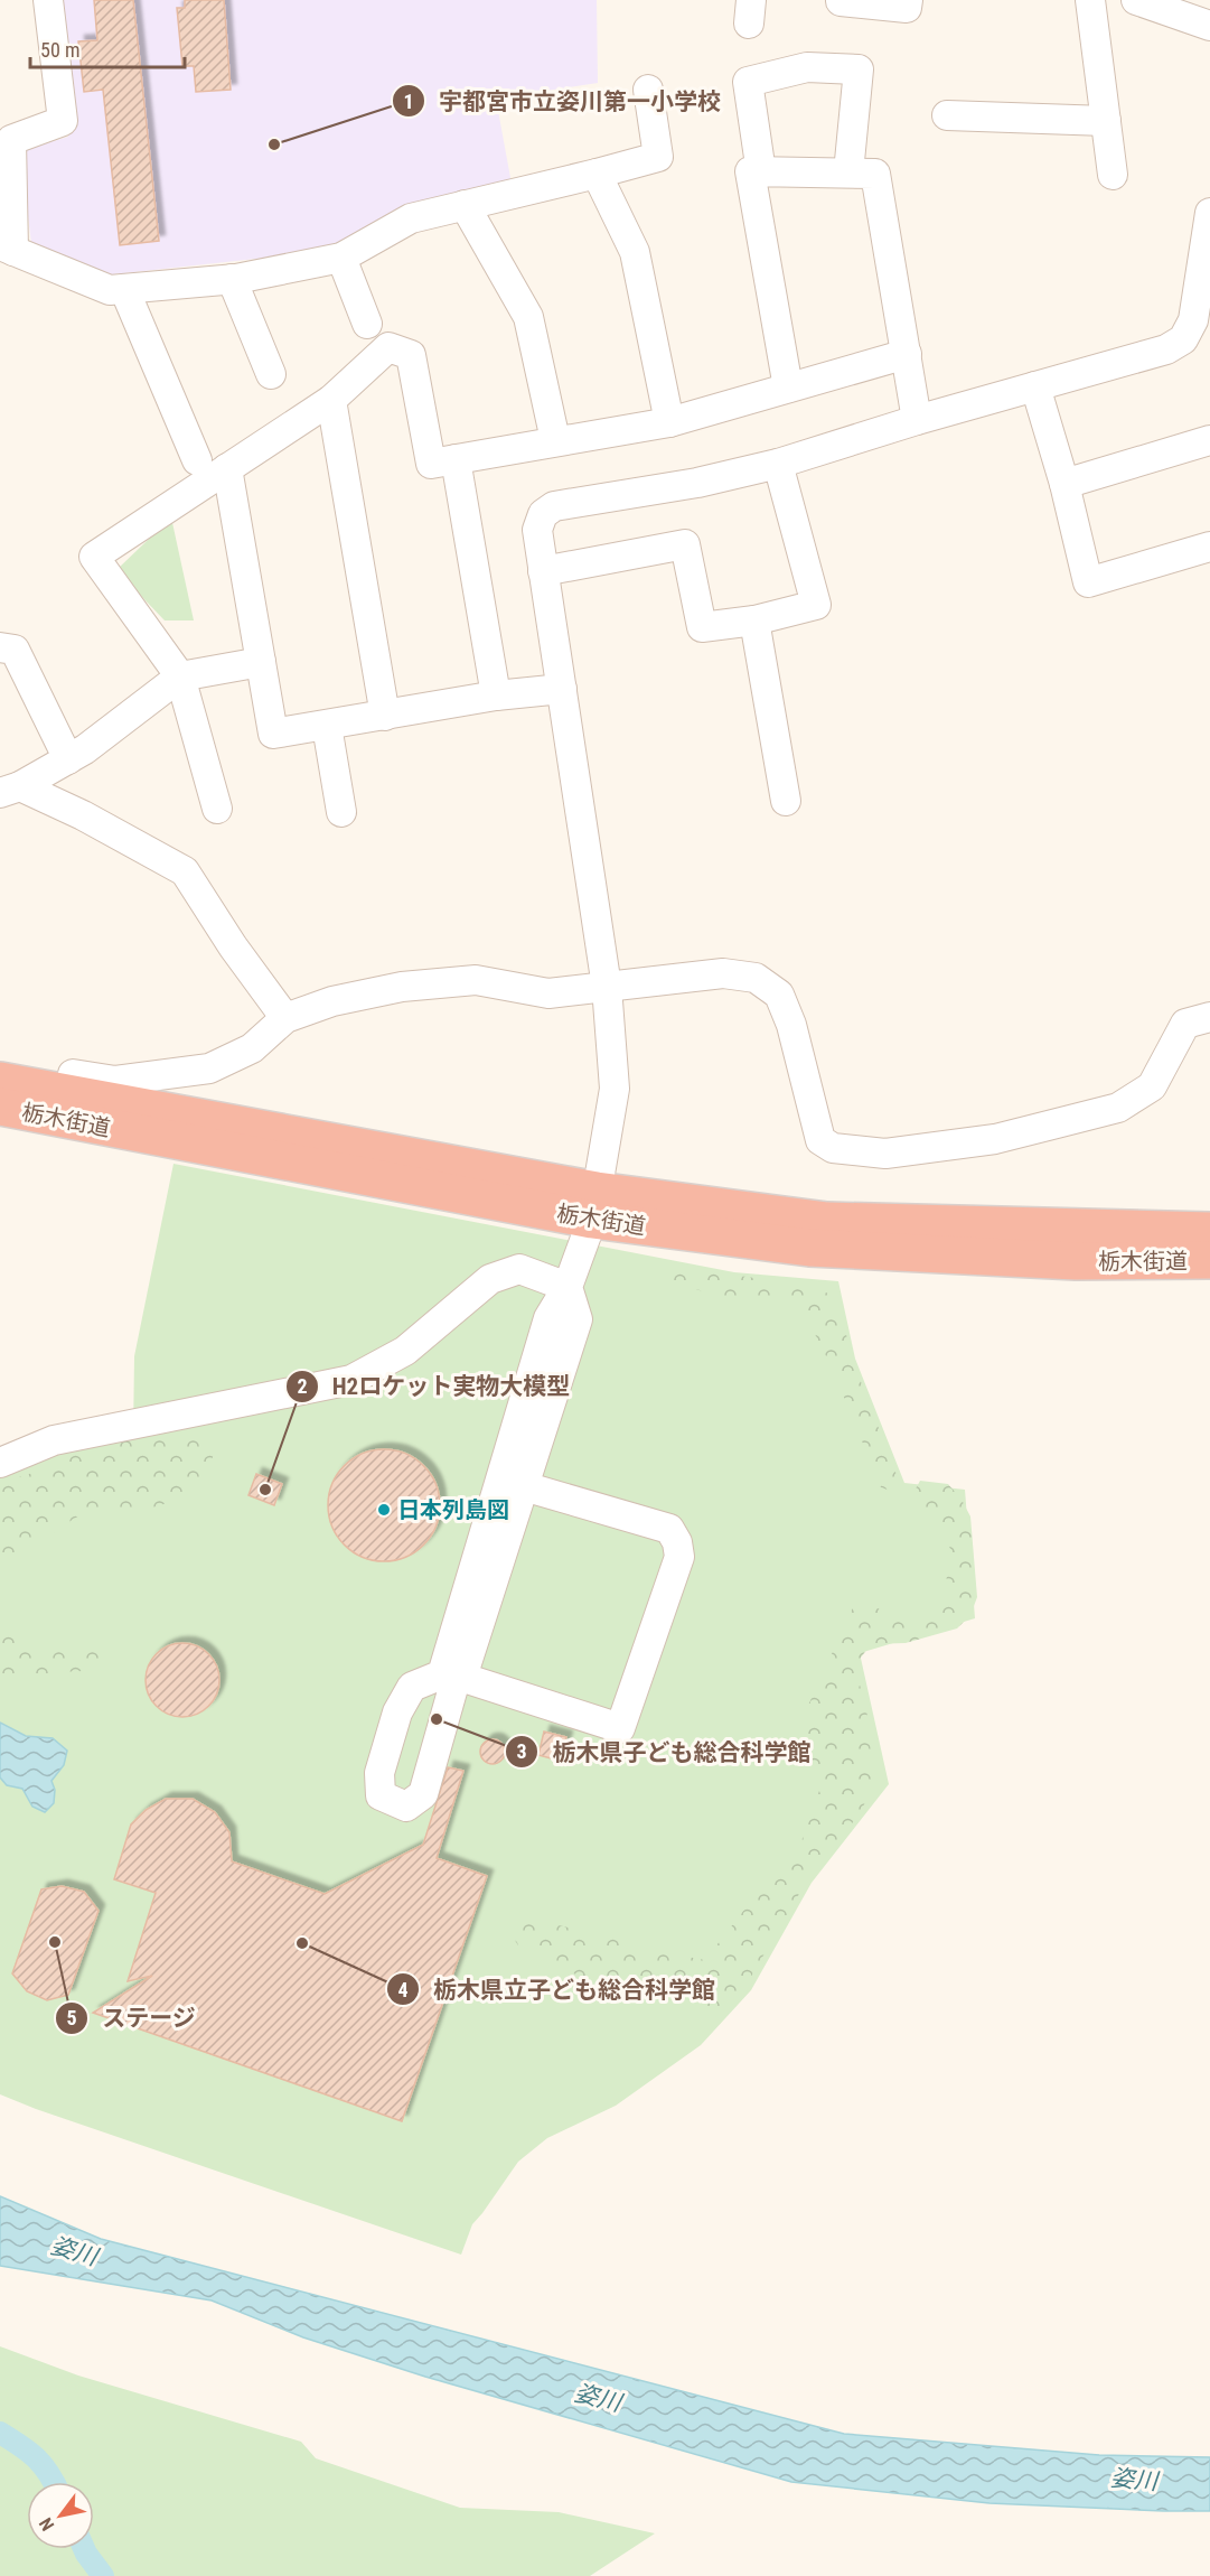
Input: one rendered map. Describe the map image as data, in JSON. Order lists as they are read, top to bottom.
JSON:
{
  "streets": {
    "highway": ["栃木街道"]
  },
  "water": ["姿川"],
  "places": [
    "宇都宮市立姿川第一小学校",
    "H2ロケット実物大模型",
    "日本列島図",
    "栃木県子ども総合科学館",
    "ステージ",
    "栃木県立子ども総合科学館"
  ],
  "scale_bar": "50 m",
  "north": "bottom left"
}
